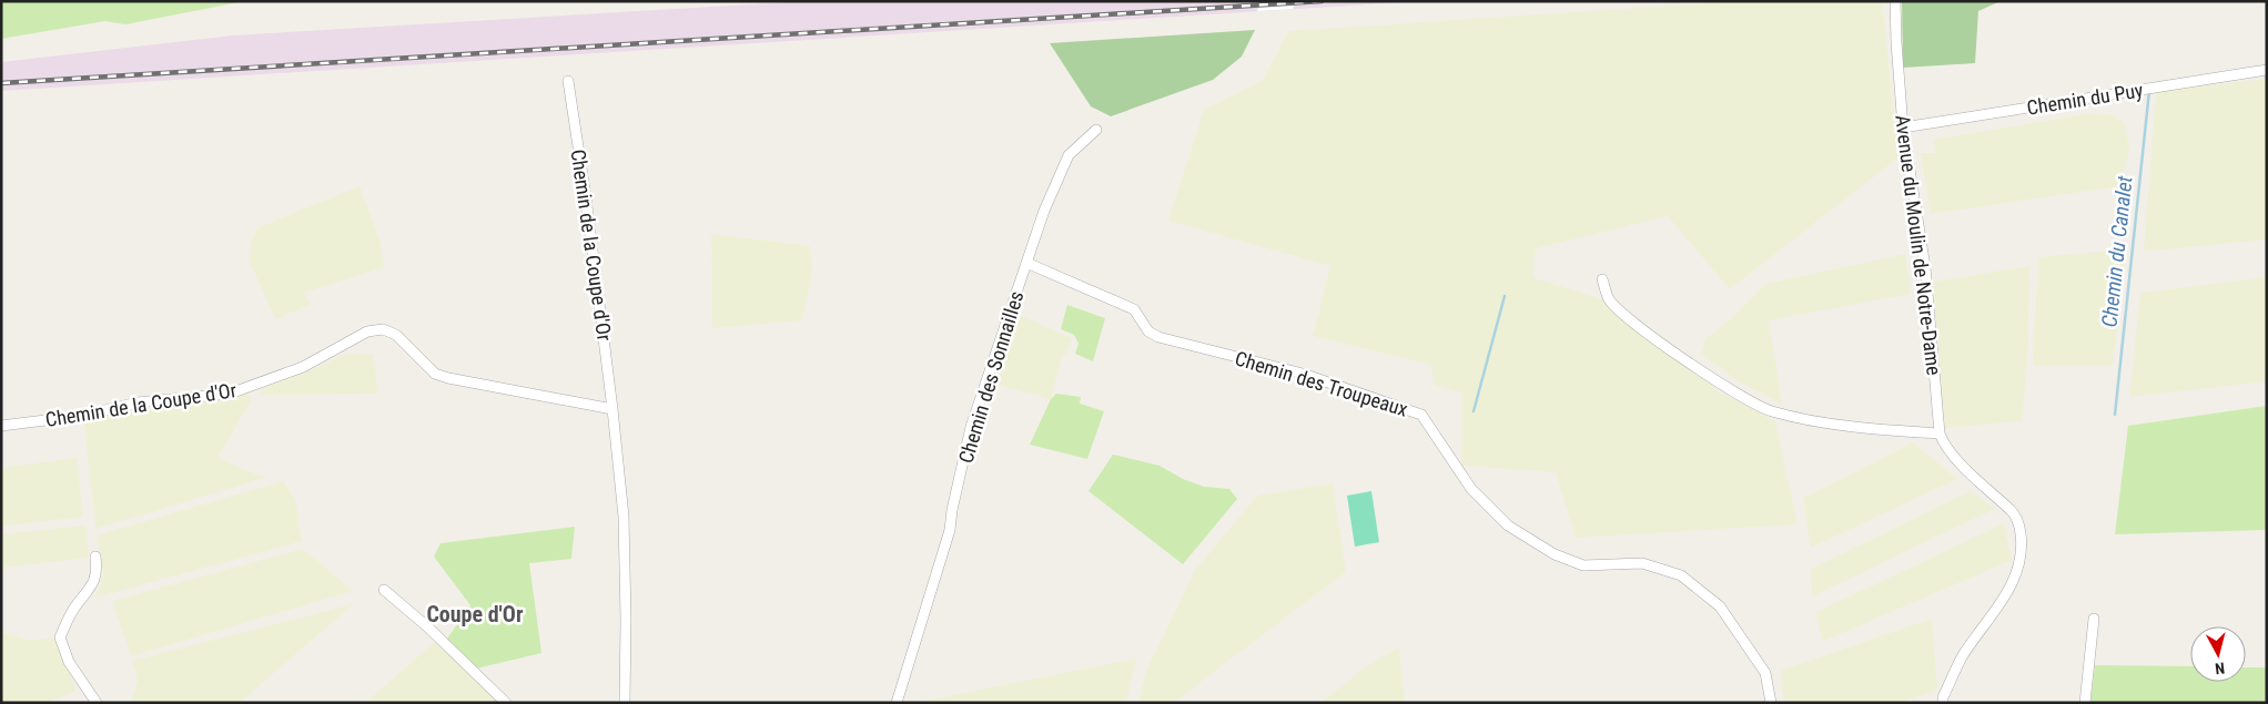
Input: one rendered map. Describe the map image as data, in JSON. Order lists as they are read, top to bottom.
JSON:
{
  "streets": {
    "street": [
      "Chemin du Puy",
      "Chemin de la Coupe d'Or",
      "Avenue du Moulin de Notre-Dame",
      "Chemin des Sonnailles",
      "Chemin des Troupeaux"
    ]
  },
  "crossings": [
    ["Chemin du Puy", "Avenue du Moulin de Notre-Dame"],
    ["Chemin des Sonnailles", "Chemin des Troupeaux"]
  ],
  "districts": ["Coupe d'Or"],
  "water": ["Chemin du Canalet"],
  "north": "bottom"
}
